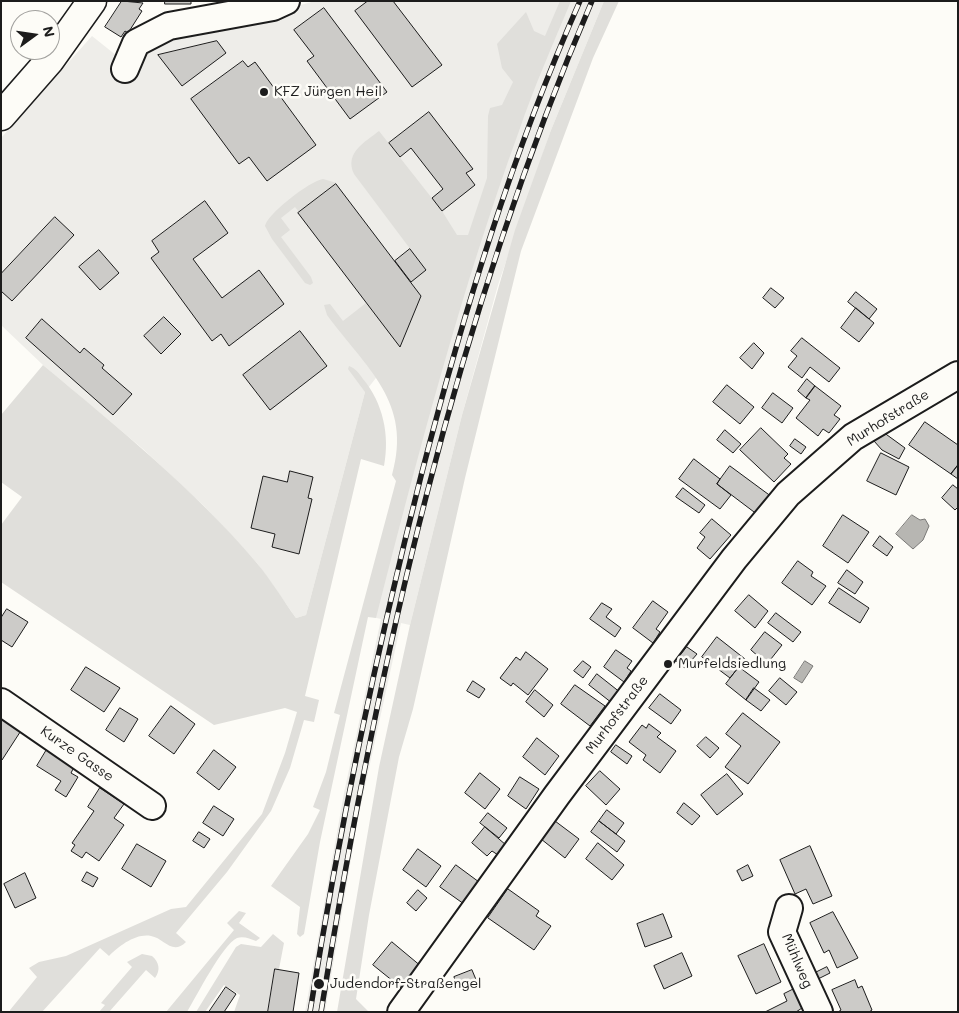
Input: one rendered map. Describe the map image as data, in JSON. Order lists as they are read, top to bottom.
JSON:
{
  "streets": {
    "street": ["Murhofstraße", "Kurze Gasse", "Mühlweg"]
  },
  "places": ["KFZ Jürgen Heil", "Murfeldsiedlung", "Judendorf-Straßengel"],
  "north": "right"
}
